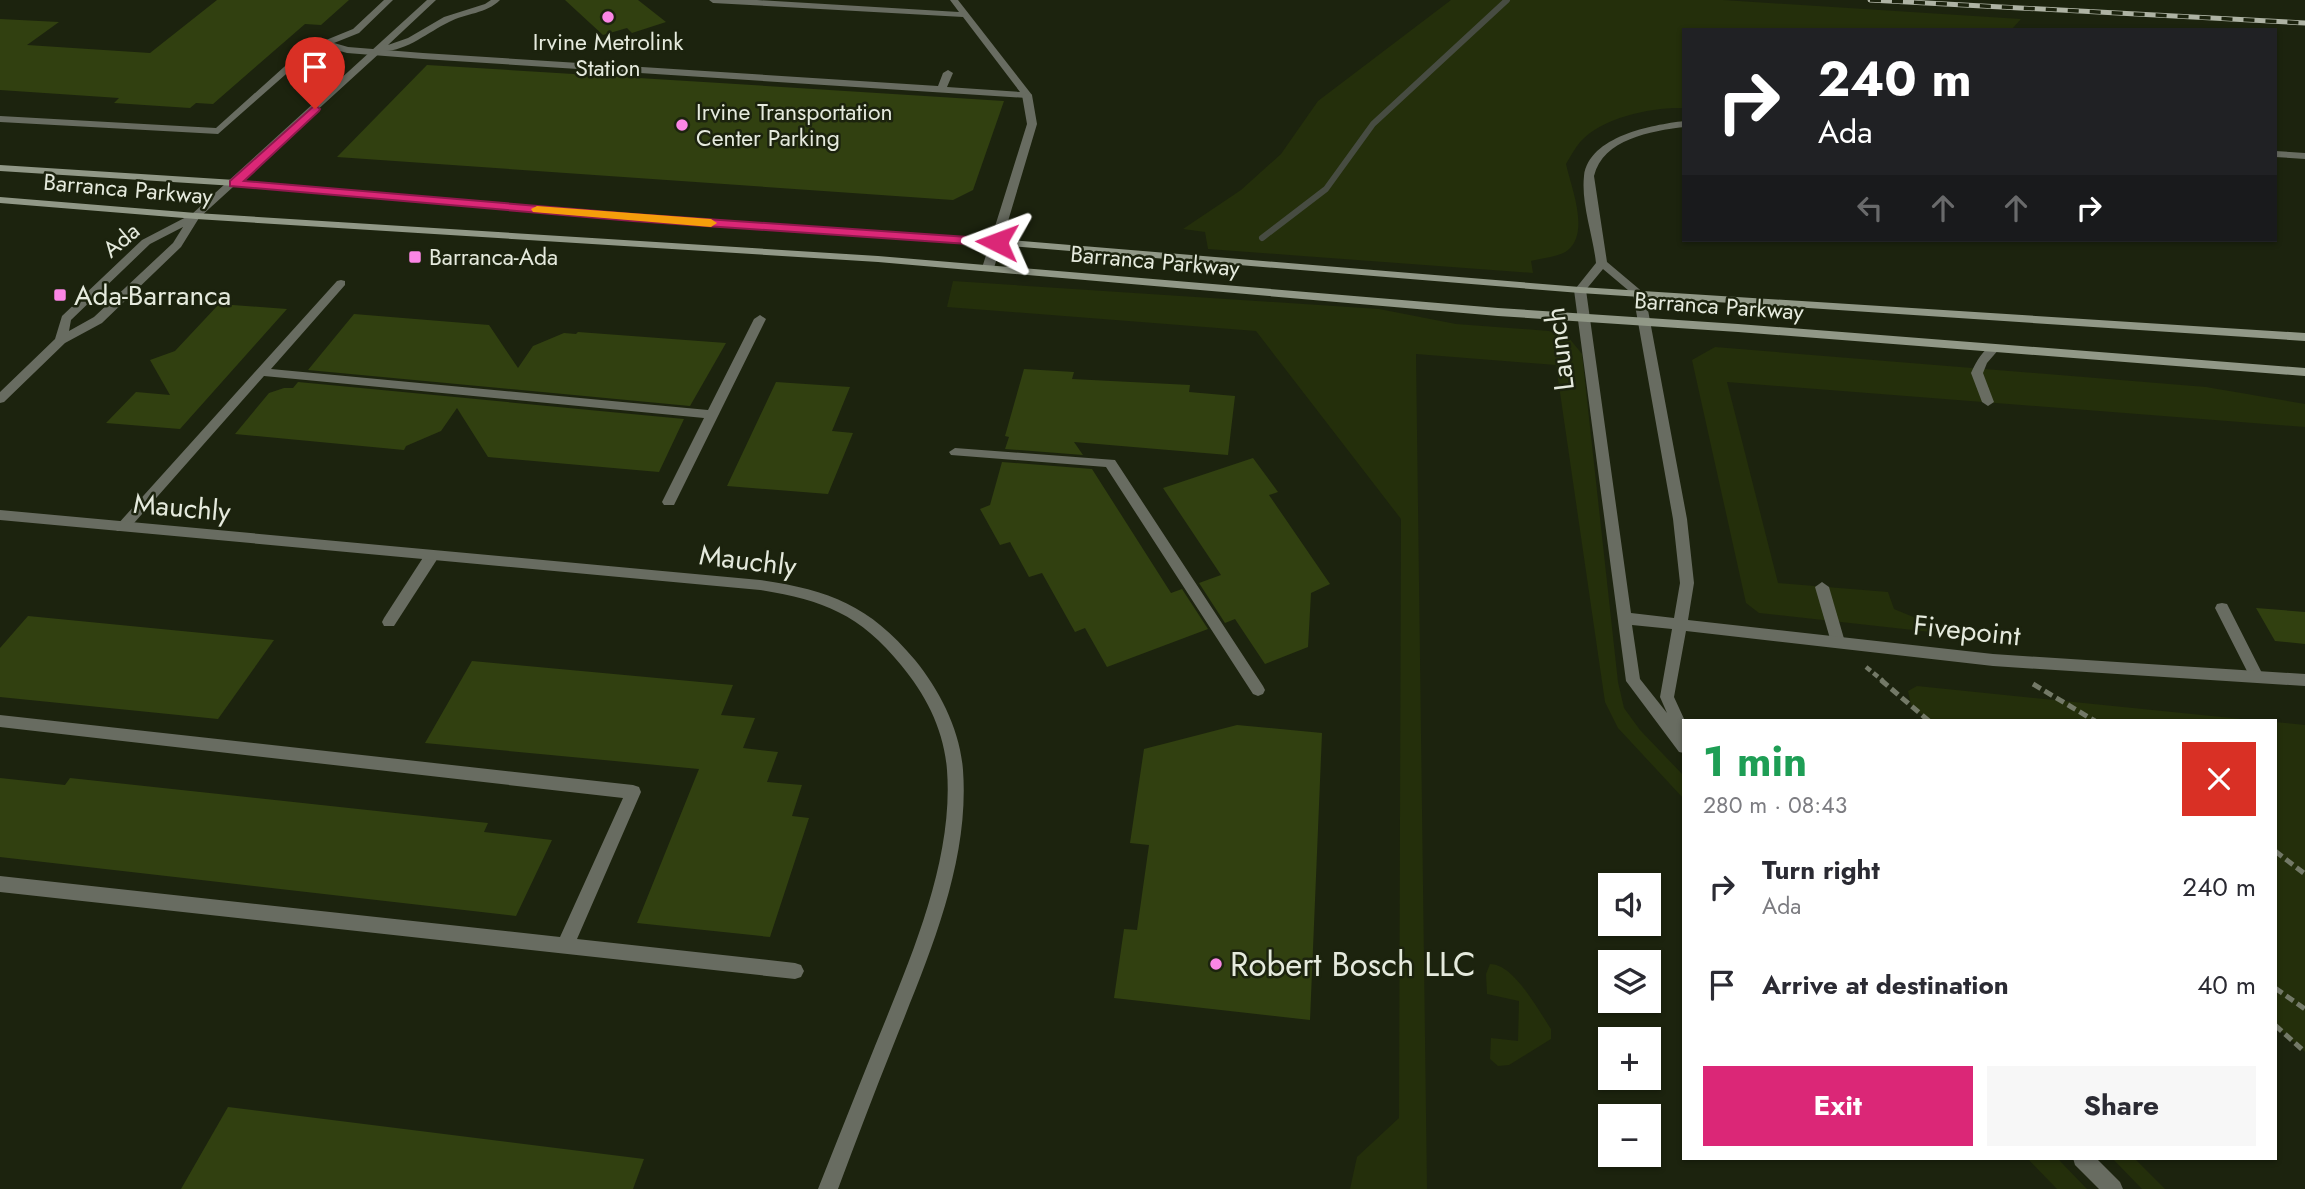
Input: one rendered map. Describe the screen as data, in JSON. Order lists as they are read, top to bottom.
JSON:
{
  "streets": {
    "main road": ["Barranca Parkway"],
    "street": [
      "Ada",
      "Launch",
      "Mauchly",
      "Fivepoint"
    ]
  },
  "crossings": [
    ["Barranca Parkway", "Ada"],
    ["Barranca Parkway", "Launch"],
    ["Launch", "Fivepoint"]
  ],
  "places": {
    "other": ["Irvine Metrolink Station", "Irvine Transportation Center Parking", "Robert Bosch LLC"],
    "transit": ["Barranca-Ada", "Ada-Barranca"]
  },
  "page": {
    "turn": ["240 m", "Ada"],
    "heading": ["1 min", "280 m · 08:43"],
    "list": [
      {
        "name": "Turn right",
        "note": "Ada",
        "value": "240 m"
      },
      {
        "name": "Arrive at destination",
        "value": "40 m"
      }
    ],
    "map_buttons": ["+", "−"],
    "buttons": ["Exit", "Share"]
  }
}
